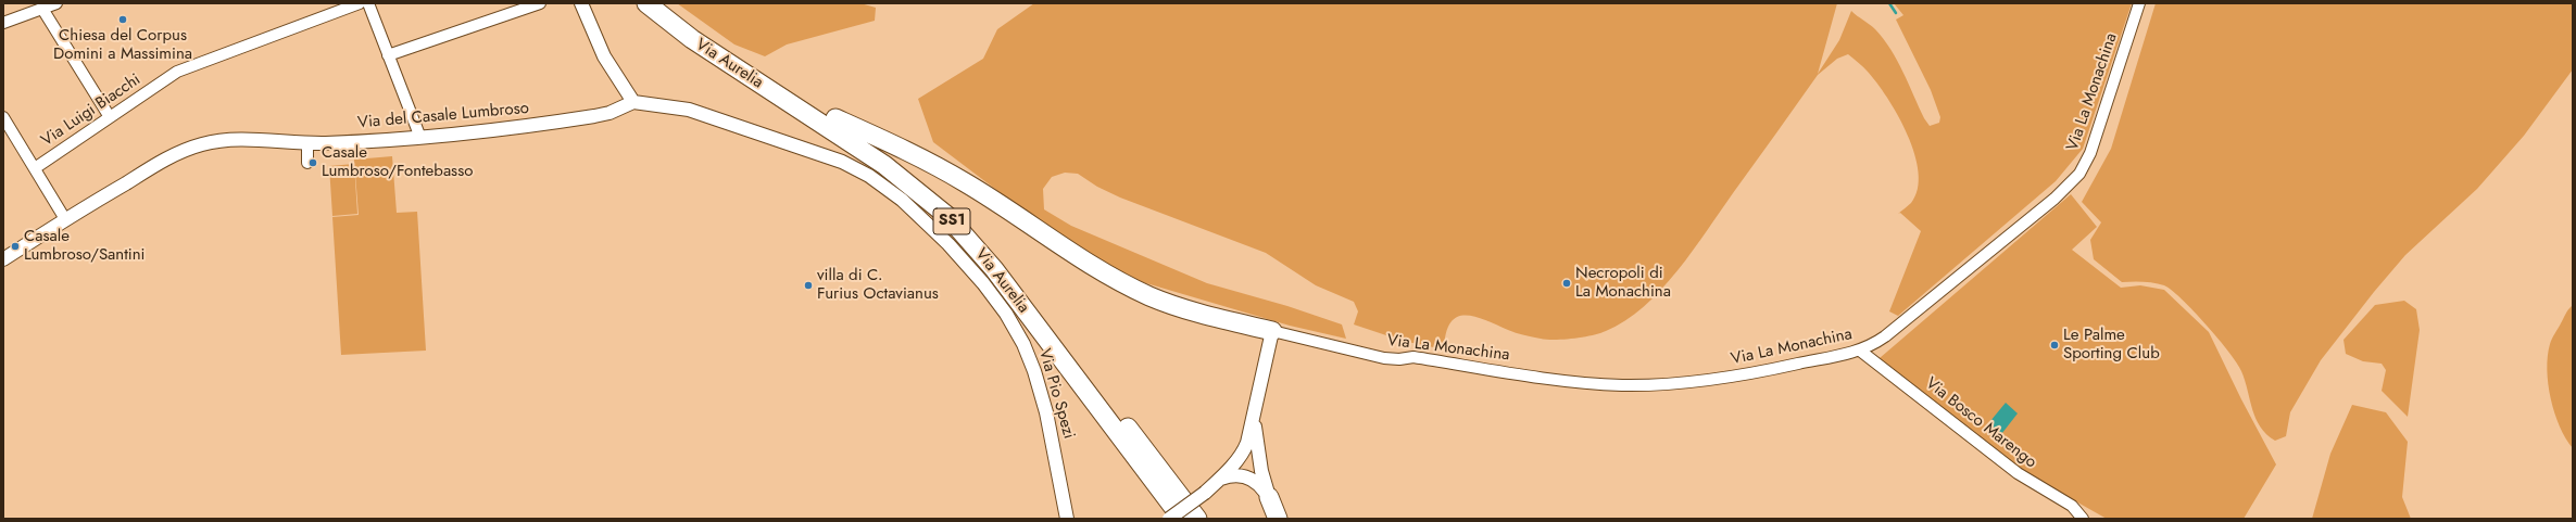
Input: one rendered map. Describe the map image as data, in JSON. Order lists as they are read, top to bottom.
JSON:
{
  "streets": {
    "highway": ["Via Aurelia", "SS1"],
    "street": [
      "Via La Monachina",
      "Via Luigi Biacchi",
      "Via del Casale Lumbroso",
      "Via Pio Spezi",
      "Via Bosco Marengo"
    ]
  },
  "crossings": [
    ["Via La Monachina", "Via Bosco Marengo"],
    ["Via del Casale Lumbroso", "Via Pio Spezi"]
  ],
  "places": [
    "Chiesa del Corpus Domini a Massimina",
    "Casale Lumbroso/Fontebasso",
    "Casale Lumbroso/Santini",
    "Necropoli di La Monachina",
    "villa di C. Furius Octavianus",
    "Le Palme Sporting Club"
  ]
}
